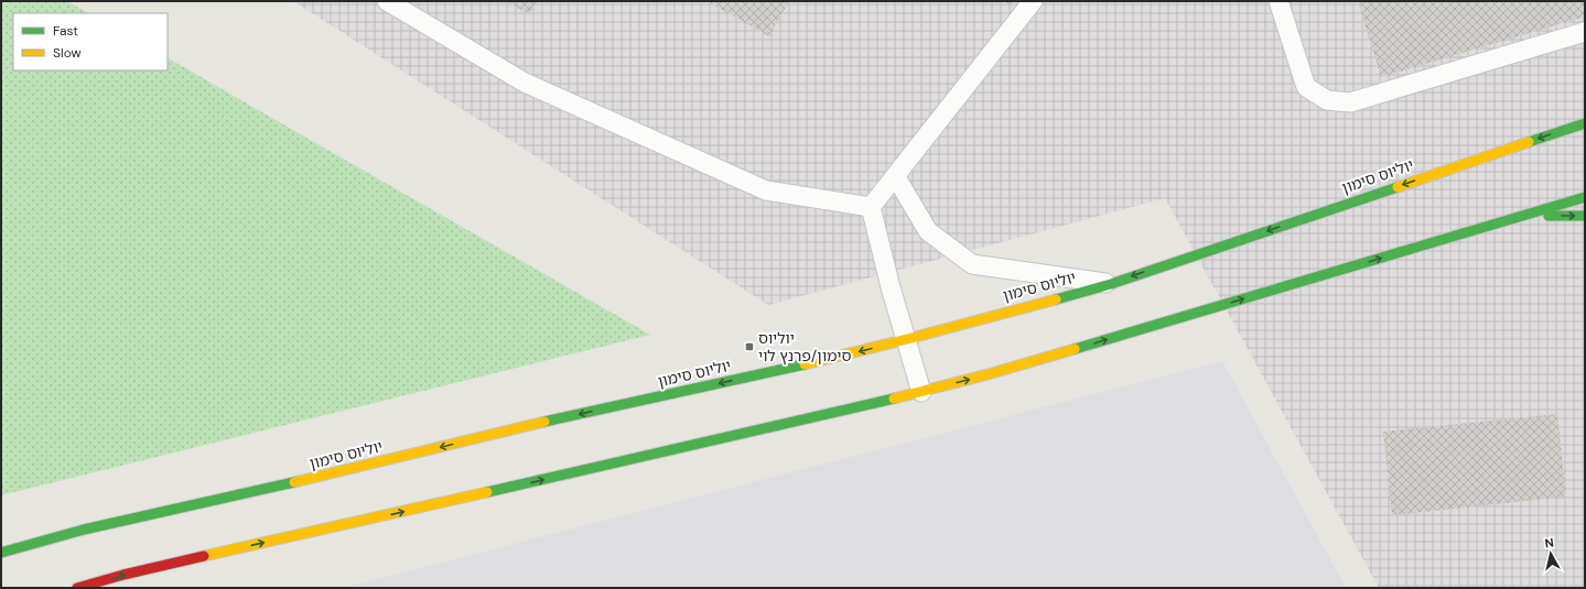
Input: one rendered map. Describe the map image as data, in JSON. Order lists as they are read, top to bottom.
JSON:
{
  "streets": {
    "street": ["יוליוס סימון"]
  },
  "places": {
    "transit": ["יוליוס סימון/פרנץ לוי"]
  },
  "legend": ["Fast", "Slow"],
  "north": "top"
}
